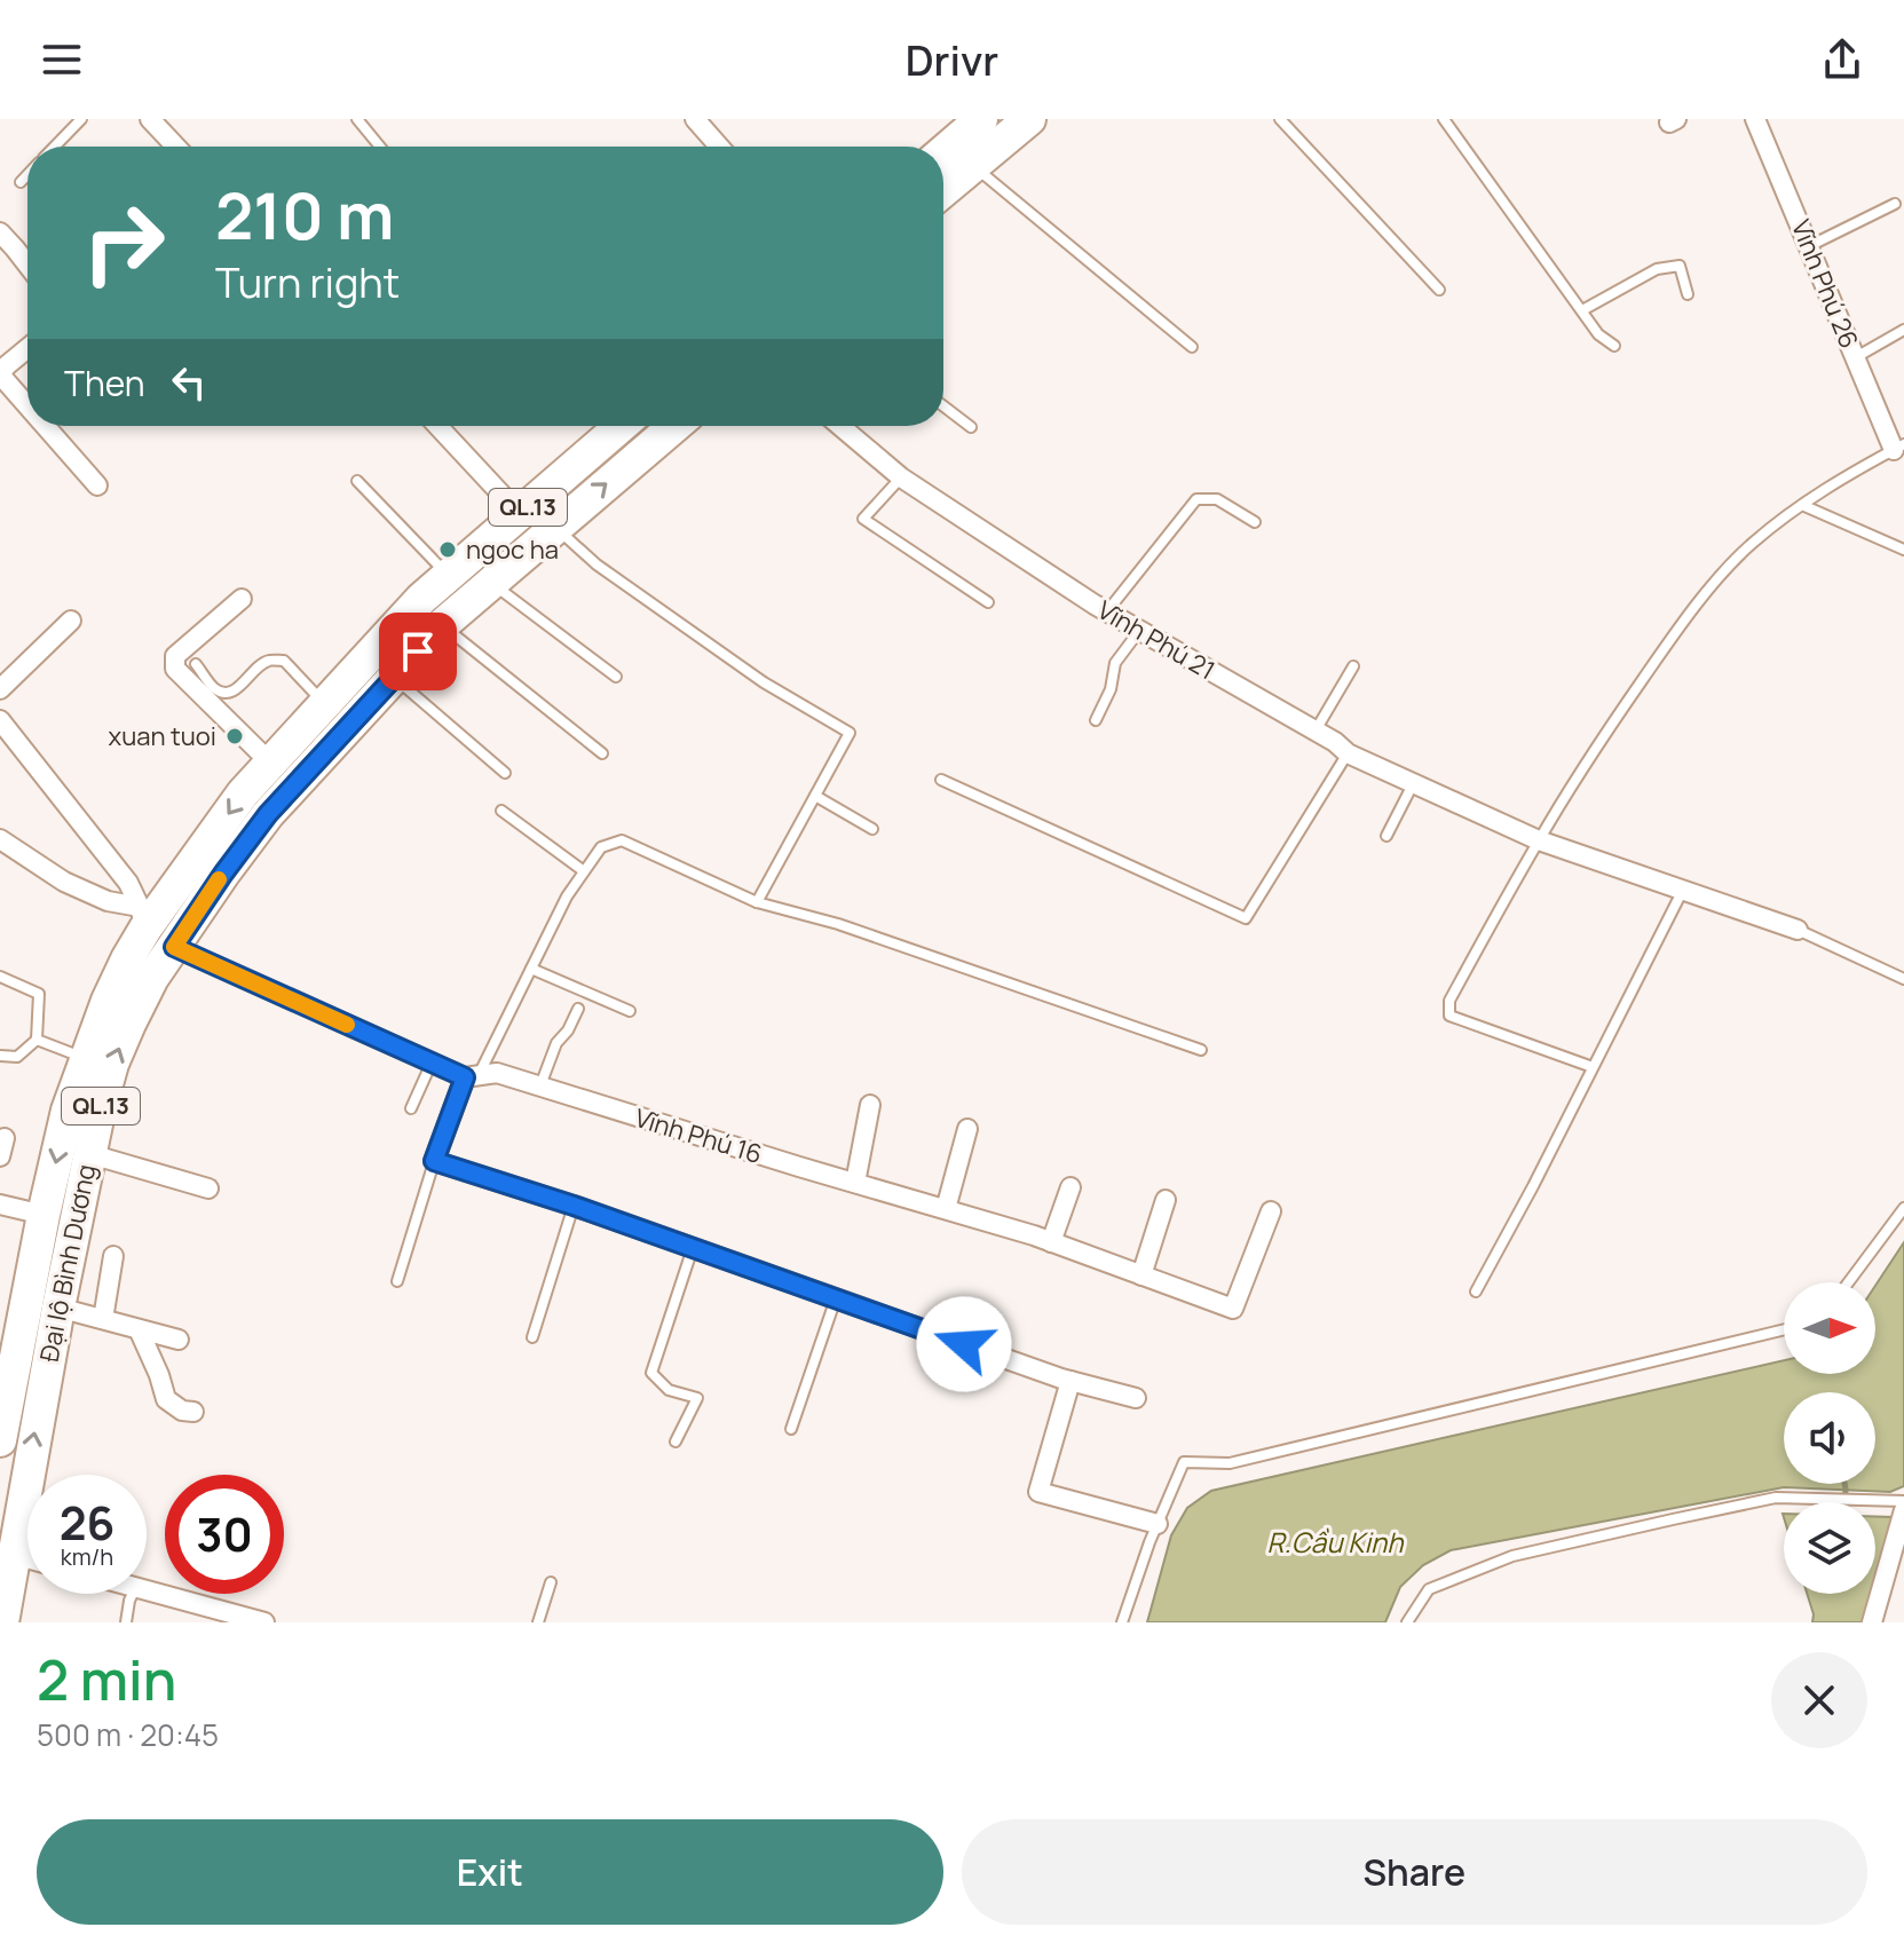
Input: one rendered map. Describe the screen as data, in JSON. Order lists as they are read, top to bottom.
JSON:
{
  "streets": {
    "highway": ["QL.13", "Đại lộ Bình Dương"],
    "street": ["Vĩnh Phú 26", "Vĩnh Phú 21", "Vĩnh Phú 16"]
  },
  "crossings": [
    ["Vĩnh Phú 16", "Đại lộ Bình Dương"]
  ],
  "water": ["R.Cầu Kinh"],
  "places": ["ngoc ha", "xuan tuoi"],
  "north": "right",
  "page": {
    "header": "Drivr",
    "turn": ["210 m", "Turn right"],
    "then": "Then",
    "speed": "26 km/h",
    "limit": "30",
    "heading": ["2 min", "500 m · 20:45"],
    "buttons": ["Exit", "Share"]
  }
}
